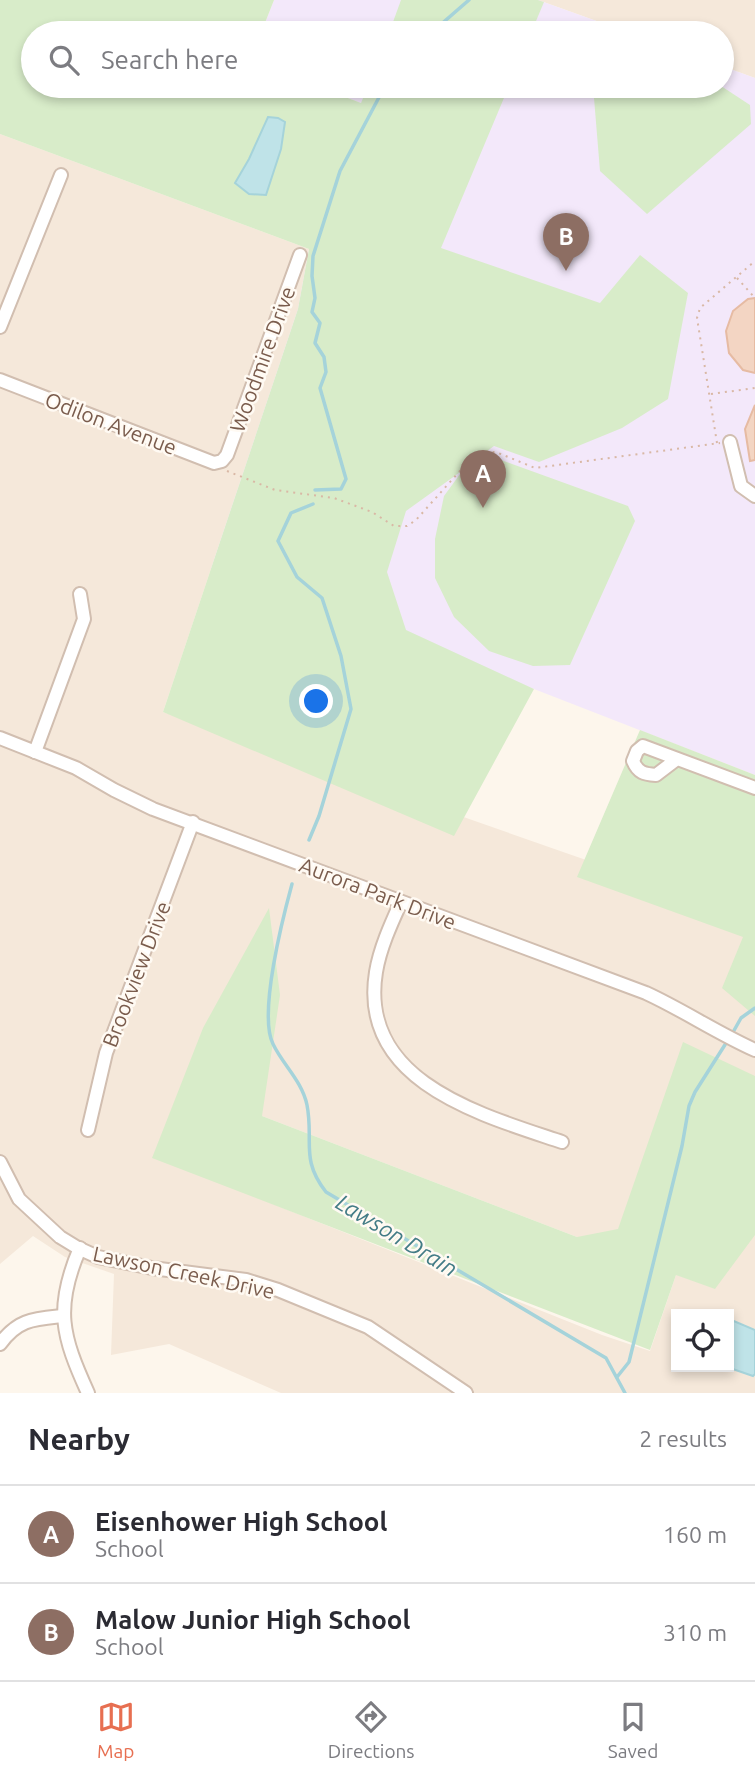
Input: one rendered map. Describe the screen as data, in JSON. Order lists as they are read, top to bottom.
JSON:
{
  "streets": {
    "street": [
      "Woodmire Drive",
      "Odilon Avenue",
      "Aurora Park Drive",
      "Brookview Drive",
      "Lawson Creek Drive"
    ]
  },
  "crossings": [
    ["Woodmire Drive", "Odilon Avenue"],
    ["Aurora Park Drive", "Brookview Drive"]
  ],
  "water": ["Lawson Drain"],
  "page": {
    "search": "Search here",
    "pins": ["B", "A"],
    "heading": ["Nearby", "2 results"],
    "list": [
      {
        "mark": "A",
        "name": "Eisenhower High School",
        "note": "School",
        "value": "160 m"
      },
      {
        "mark": "B",
        "name": "Malow Junior High School",
        "note": "School",
        "value": "310 m"
      }
    ],
    "nav": ["Map", "Directions", "Saved"]
  }
}
